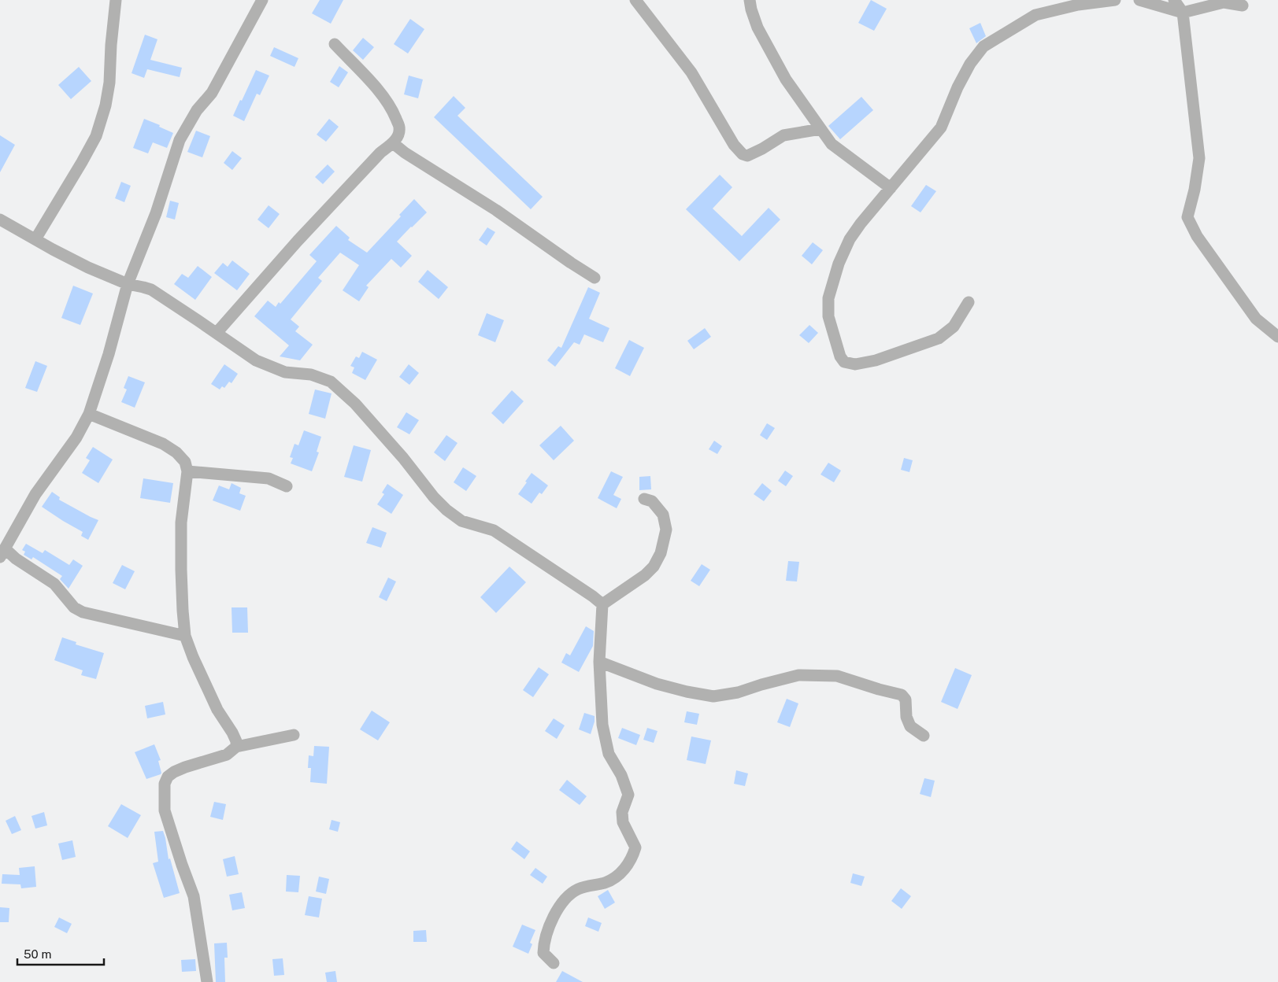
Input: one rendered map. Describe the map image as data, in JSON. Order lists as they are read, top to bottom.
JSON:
{
  "scale_bar": "50 m"
}
